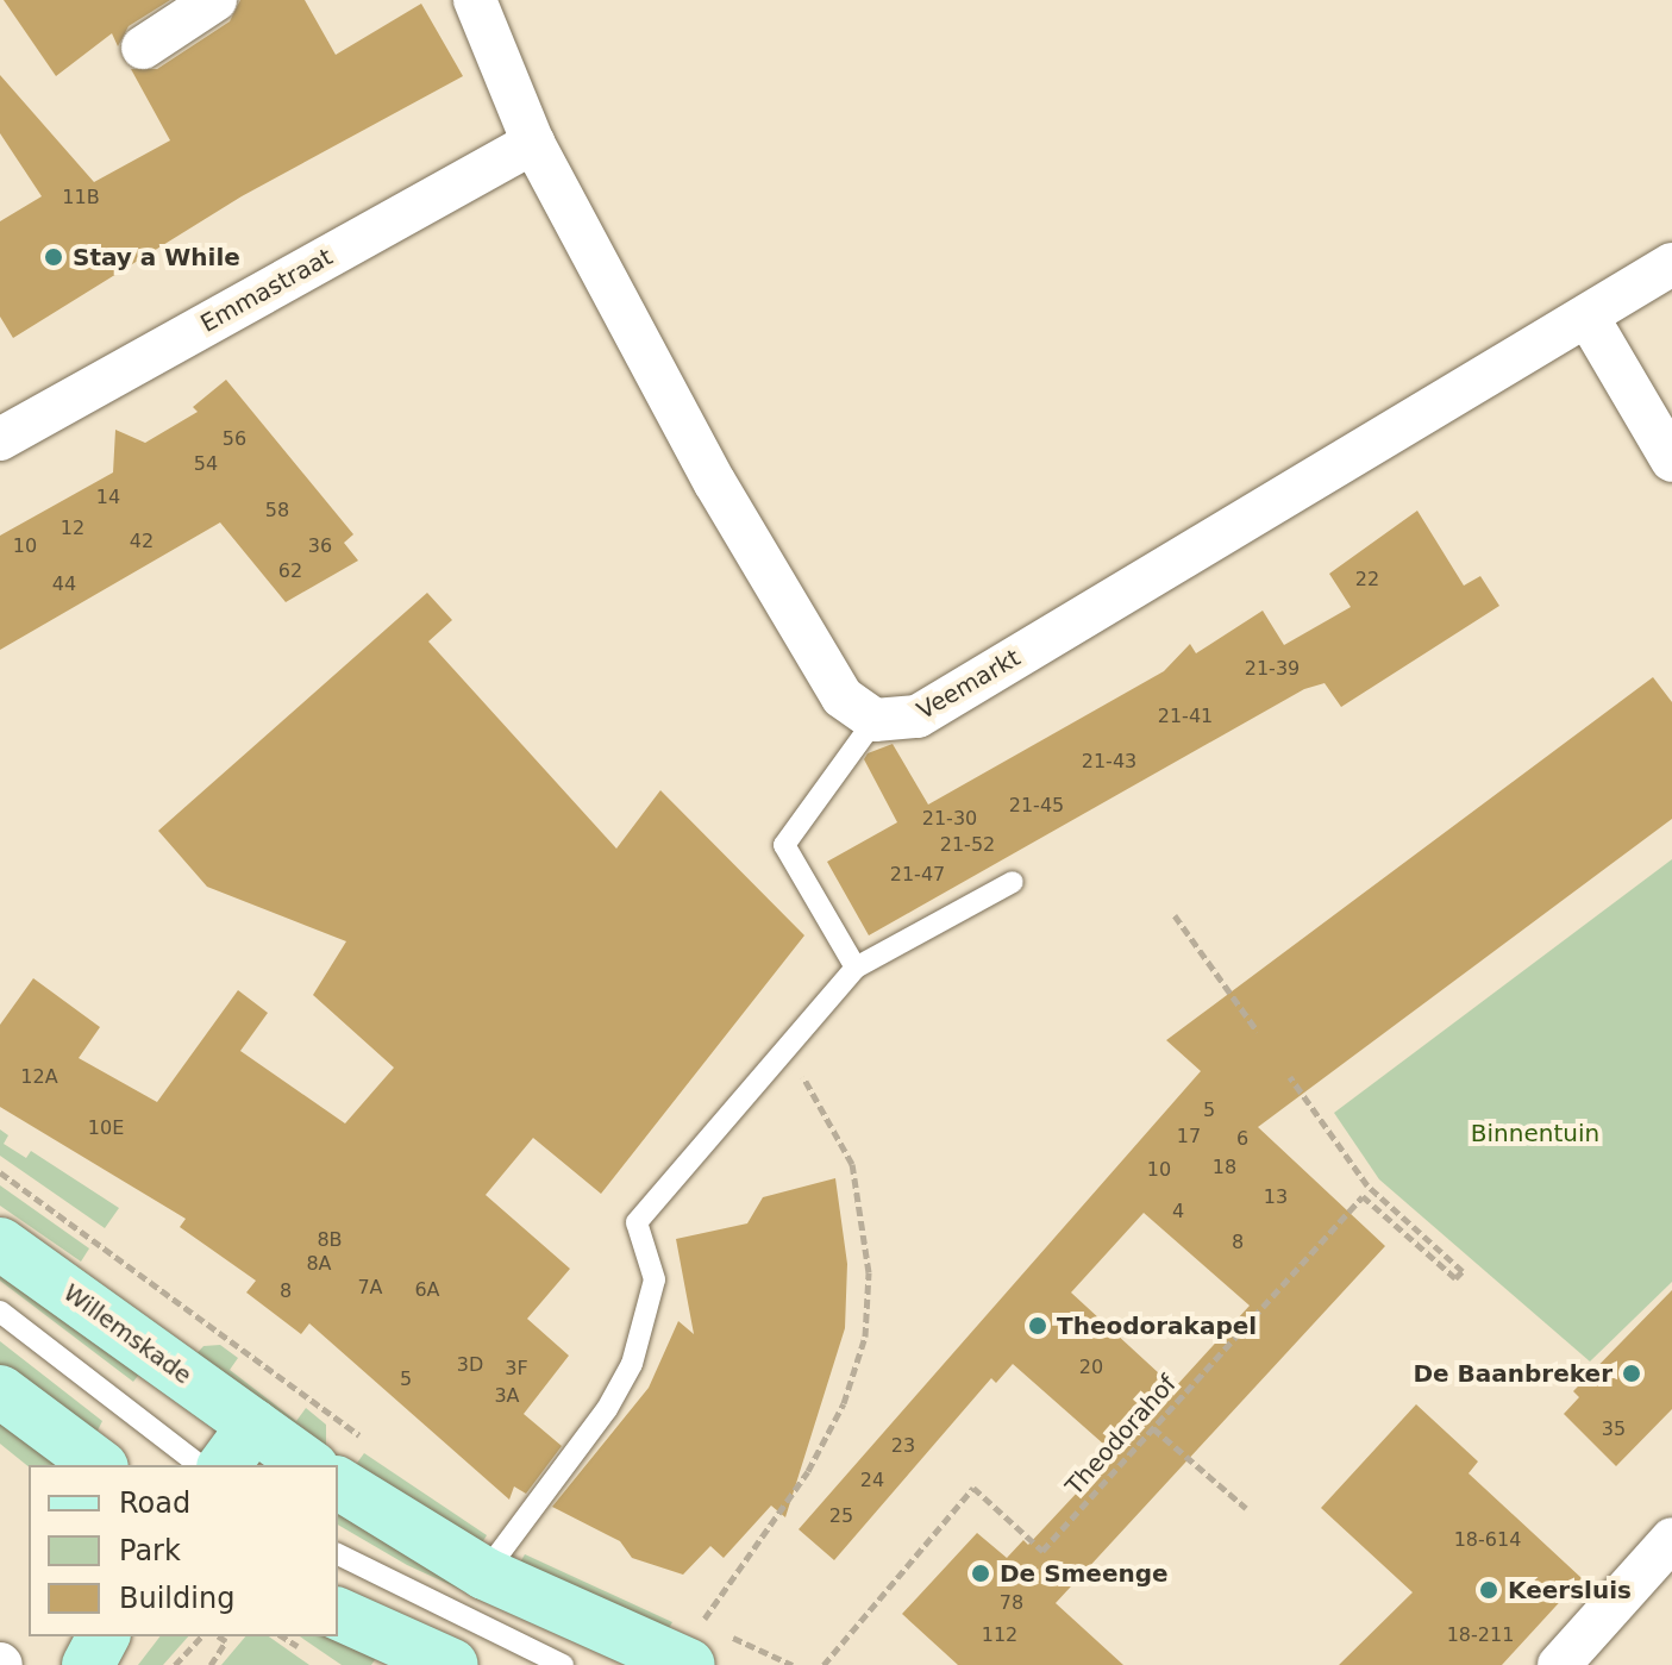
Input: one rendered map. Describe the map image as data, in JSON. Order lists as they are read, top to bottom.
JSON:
{
  "streets": {
    "main road": ["Willemskade"],
    "street": ["Emmastraat", "Veemarkt"],
    "path": ["Theodorahof"]
  },
  "parks": ["Binnentuin"],
  "places": [
    "Stay a While",
    "Theodorakapel",
    "De Baanbreker",
    "De Smeenge",
    "Keersluis"
  ],
  "house_numbers": [
    "11B",
    "56",
    "54",
    "14",
    "58",
    "12",
    "42",
    "10",
    "36",
    "62",
    "22",
    "44",
    "21-39",
    "21-41",
    "21-43",
    "21-45",
    "21-30",
    "21-52",
    "21-47",
    "12A",
    "5",
    "10E",
    "17",
    "6",
    "18",
    "10",
    "13",
    "4",
    "8B",
    "8",
    "8A",
    "7A",
    "6A",
    "8",
    "3D",
    "20",
    "3F",
    "5",
    "3A",
    "35",
    "23",
    "24",
    "25",
    "18-614",
    "78",
    "112",
    "18-211"
  ],
  "legend": ["Road", "Park", "Building"]
}
